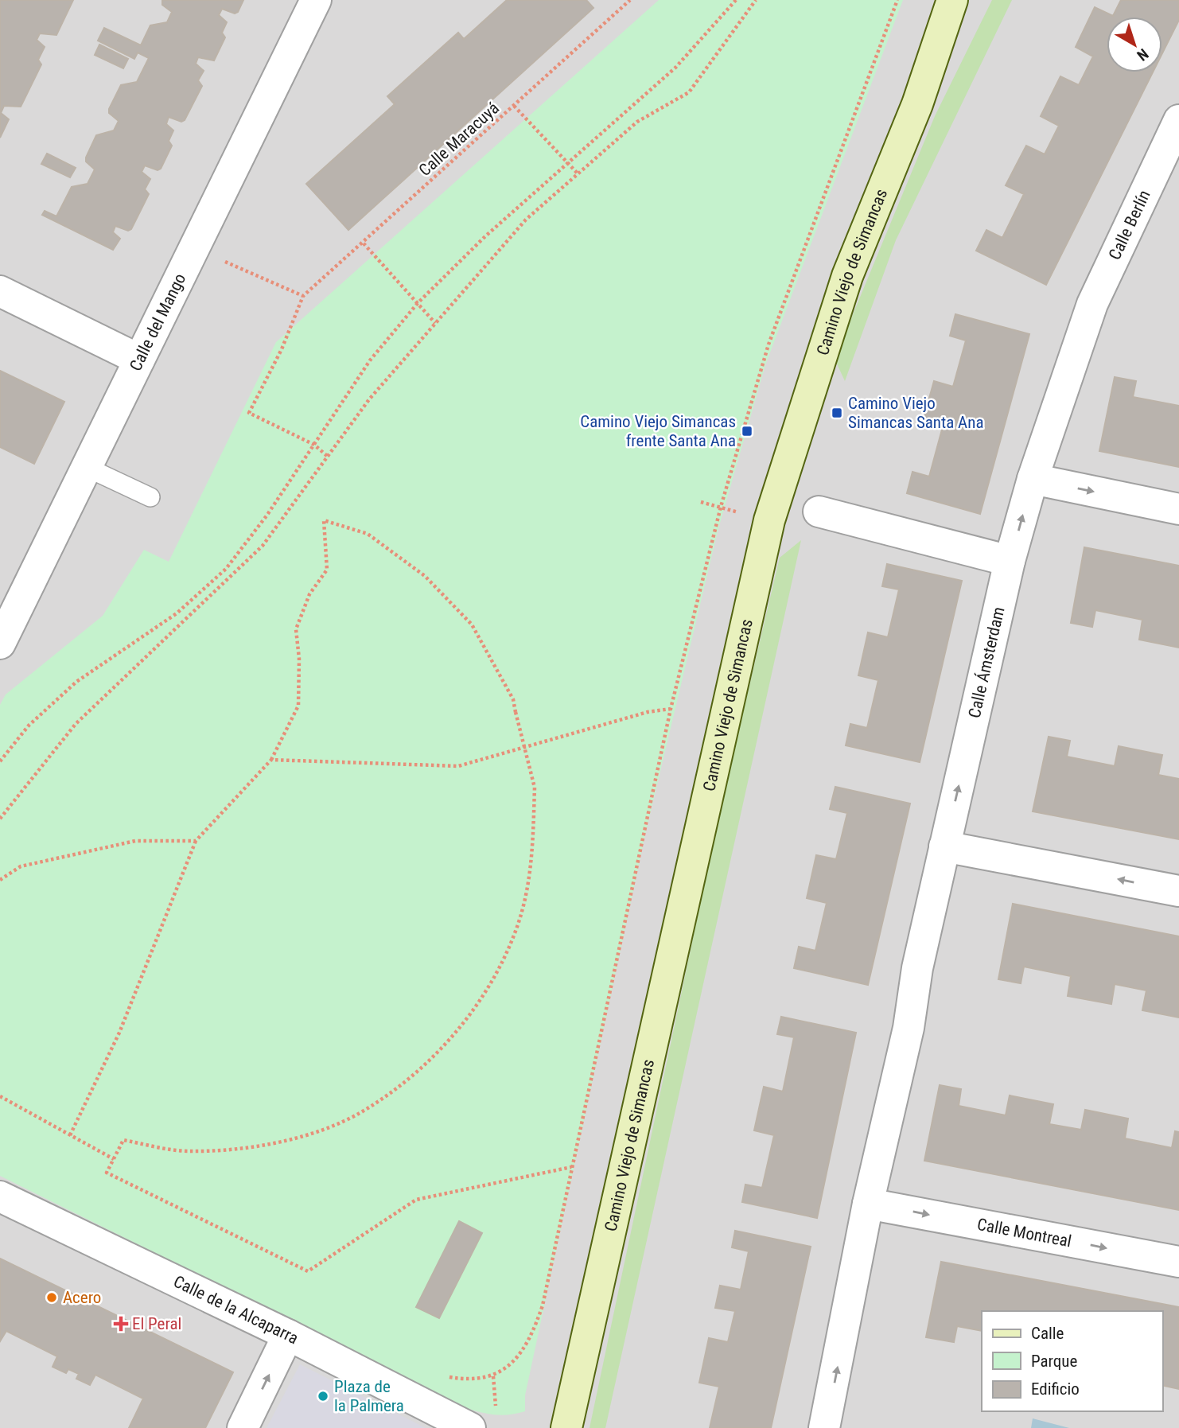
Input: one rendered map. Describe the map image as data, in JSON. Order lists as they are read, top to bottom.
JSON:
{
  "streets": {
    "main road": ["Camino Viejo de Simancas"],
    "street": [
      "Calle Berlín",
      "Calle del Mango",
      "Calle Ámsterdam",
      "Calle Montreal",
      "Calle de la Alcaparra"
    ],
    "path": ["Calle Maracuyá"]
  },
  "crossings": [
    ["Calle Berlín", "Calle Ámsterdam"],
    ["Calle Ámsterdam", "Calle Montreal"]
  ],
  "one_way": ["Calle Ámsterdam", "Calle Montreal"],
  "places": {
    "transit": ["Camino Viejo Simancas Santa Ana", "Camino Viejo Simancas frente Santa Ana"],
    "other": ["Acero", "Plaza de la Palmera"],
    "health": ["El Peral"]
  },
  "legend": ["Calle", "Parque", "Edificio"],
  "north": "bottom right"
}
